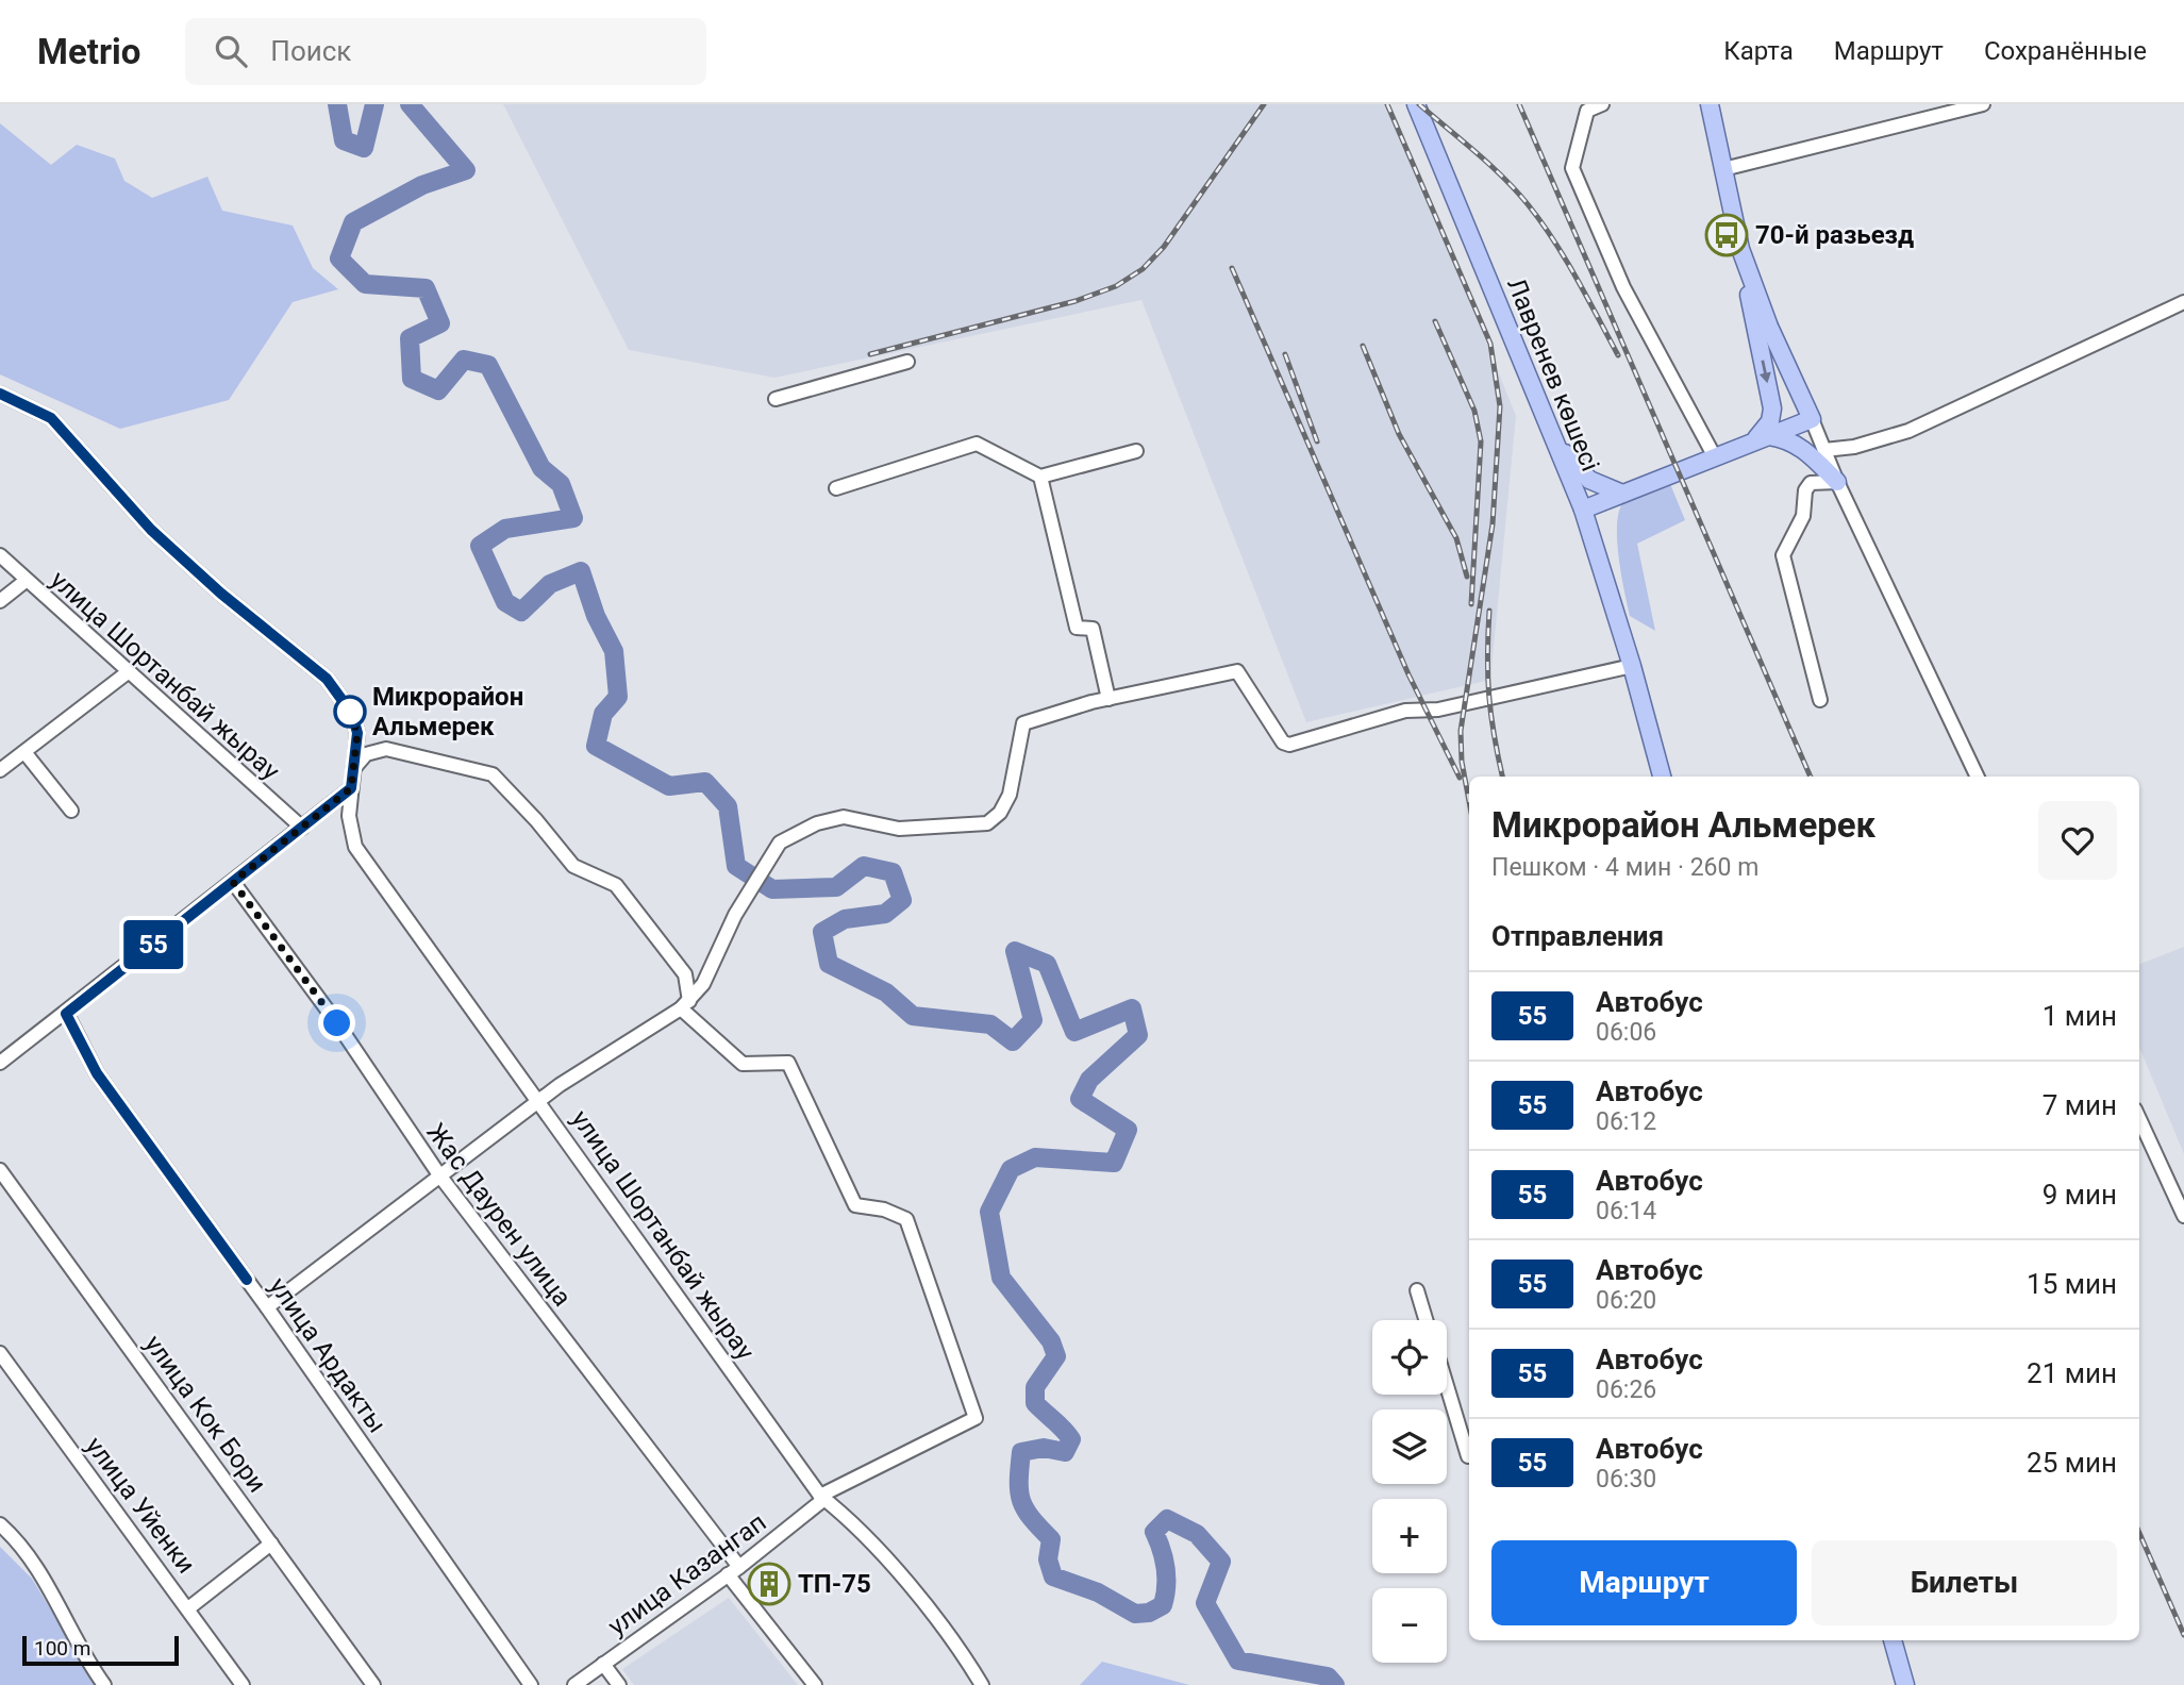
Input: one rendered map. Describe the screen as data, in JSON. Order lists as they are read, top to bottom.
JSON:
{
  "streets": {
    "main road": ["Лавренев көшесі"],
    "street": [
      "улица Шортанбай жырау",
      "Жас Даурен улица",
      "улица Ардакты",
      "улица Кок Бори",
      "улица Уйенки",
      "улица Казангап"
    ]
  },
  "crossings": [
    ["улица Шортанбай жырау", "улица Казангап"],
    ["Жас Даурен улица", "улица Казангап"]
  ],
  "places": {
    "bus stop": ["70-й разьезд"],
    "other": ["Микрорайон Альмерек"],
    "building": ["ТП-75"]
  },
  "lines": ["bus line 55"],
  "scale_bar": "100 m",
  "page": {
    "header": "Metrio",
    "search": "Поиск",
    "nav": ["Карта", "Маршрут", "Сохранённые"],
    "on_map": "55",
    "heading": [
      ["Микрорайон Альмерек", "Пешком · 4 мин · 260 m"],
      "Отправления"
    ],
    "list": [
      {
        "mark": "55",
        "name": "Автобус",
        "note": "06:06",
        "value": "1 мин"
      },
      {
        "mark": "55",
        "name": "Автобус",
        "note": "06:12",
        "value": "7 мин"
      },
      {
        "mark": "55",
        "name": "Автобус",
        "note": "06:14",
        "value": "9 мин"
      },
      {
        "mark": "55",
        "name": "Автобус",
        "note": "06:20",
        "value": "15 мин"
      },
      {
        "mark": "55",
        "name": "Автобус",
        "note": "06:26",
        "value": "21 мин"
      },
      {
        "mark": "55",
        "name": "Автобус",
        "note": "06:30",
        "value": "25 мин"
      }
    ],
    "map_buttons": ["+", "−"],
    "buttons": ["Маршрут", "Билеты"],
    "scale": "100 m"
  }
}
